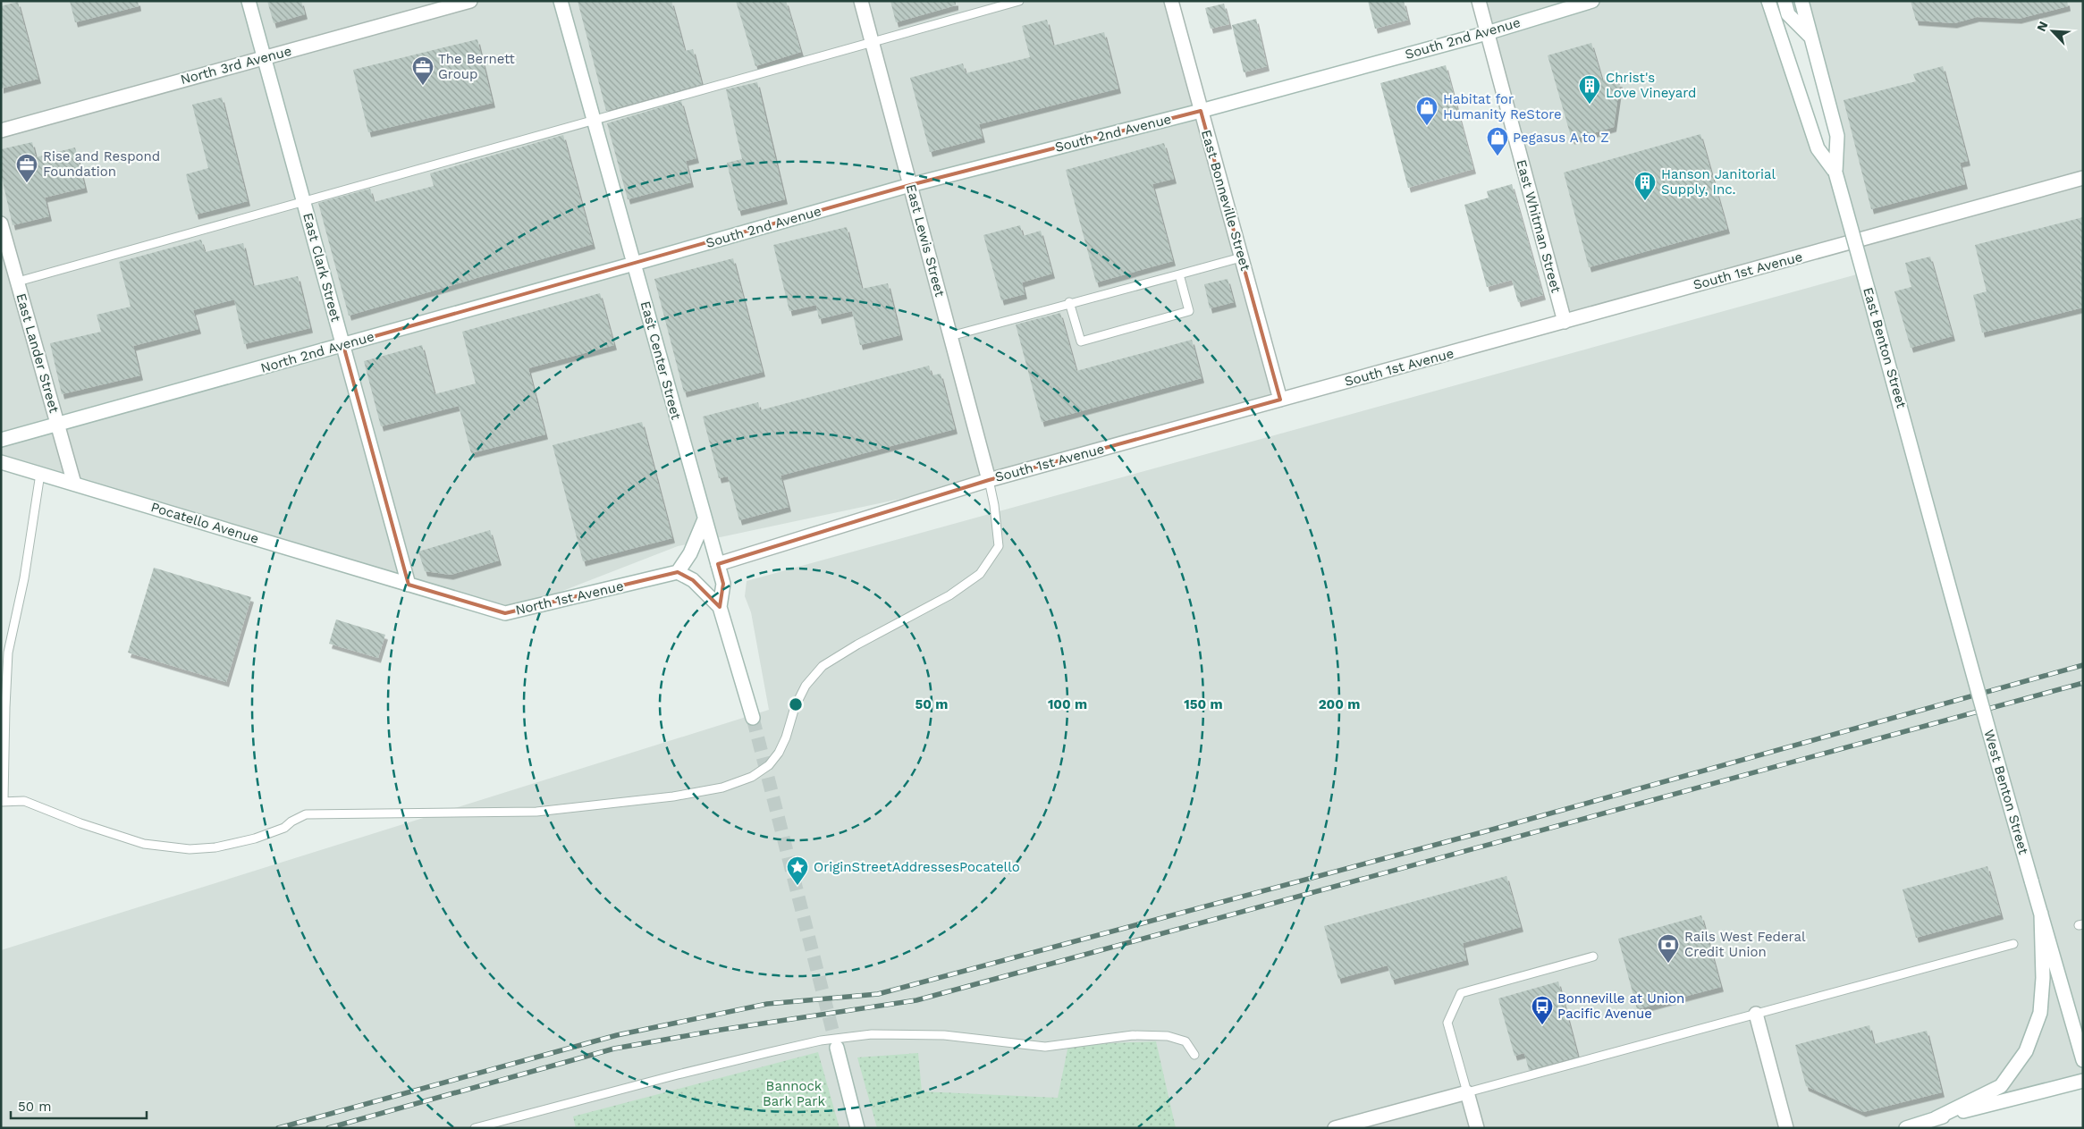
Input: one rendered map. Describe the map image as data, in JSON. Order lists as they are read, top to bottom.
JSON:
{
  "streets": {
    "street": [
      "South 2nd Avenue",
      "North 3rd Avenue",
      "East Bonneville Street",
      "East Whitman Street",
      "East Lewis Street",
      "East Clark Street",
      "South 1st Avenue",
      "East Benton Street",
      "North 2nd Avenue",
      "East Lander Street",
      "East Center Street",
      "Pocatello Avenue",
      "North 1st Avenue",
      "West Benton Street"
    ]
  },
  "crossings": [
    ["South 2nd Avenue", "East Bonneville Street"],
    ["South 2nd Avenue", "East Whitman Street"],
    ["South 2nd Avenue", "East Lewis Street"],
    ["South 2nd Avenue", "North 2nd Avenue"],
    ["South 2nd Avenue", "East Center Street"],
    ["North 3rd Avenue", "East Clark Street"],
    ["East Bonneville Street", "South 1st Avenue"],
    ["East Whitman Street", "South 1st Avenue"],
    ["East Lewis Street", "South 1st Avenue"],
    ["East Clark Street", "North 2nd Avenue"],
    ["East Clark Street", "Pocatello Avenue"],
    ["East Clark Street", "North 1st Avenue"],
    ["South 1st Avenue", "East Center Street"],
    ["East Benton Street", "West Benton Street"],
    ["North 2nd Avenue", "East Lander Street"],
    ["North 2nd Avenue", "East Center Street"],
    ["East Lander Street", "Pocatello Avenue"],
    ["Pocatello Avenue", "North 1st Avenue"]
  ],
  "parks": ["Bannock Bark Park"],
  "places": {
    "office": ["The Bernett Group", "Rise and Respond Foundation"],
    "building": ["Christ's Love Vineyard", "Hanson Janitorial Supply, Inc."],
    "shop": ["Habitat for Humanity ReStore", "Pegasus A to Z"],
    "place": ["OriginStreetAddressesPocatello"],
    "bank": ["Rails West Federal Credit Union"],
    "bus stop": ["Bonneville at Union Pacific Avenue"]
  },
  "scale_bar": "50 m",
  "north": "top left",
  "rings": [
    "50 m",
    "100 m",
    "150 m",
    "200 m"
  ]
}
